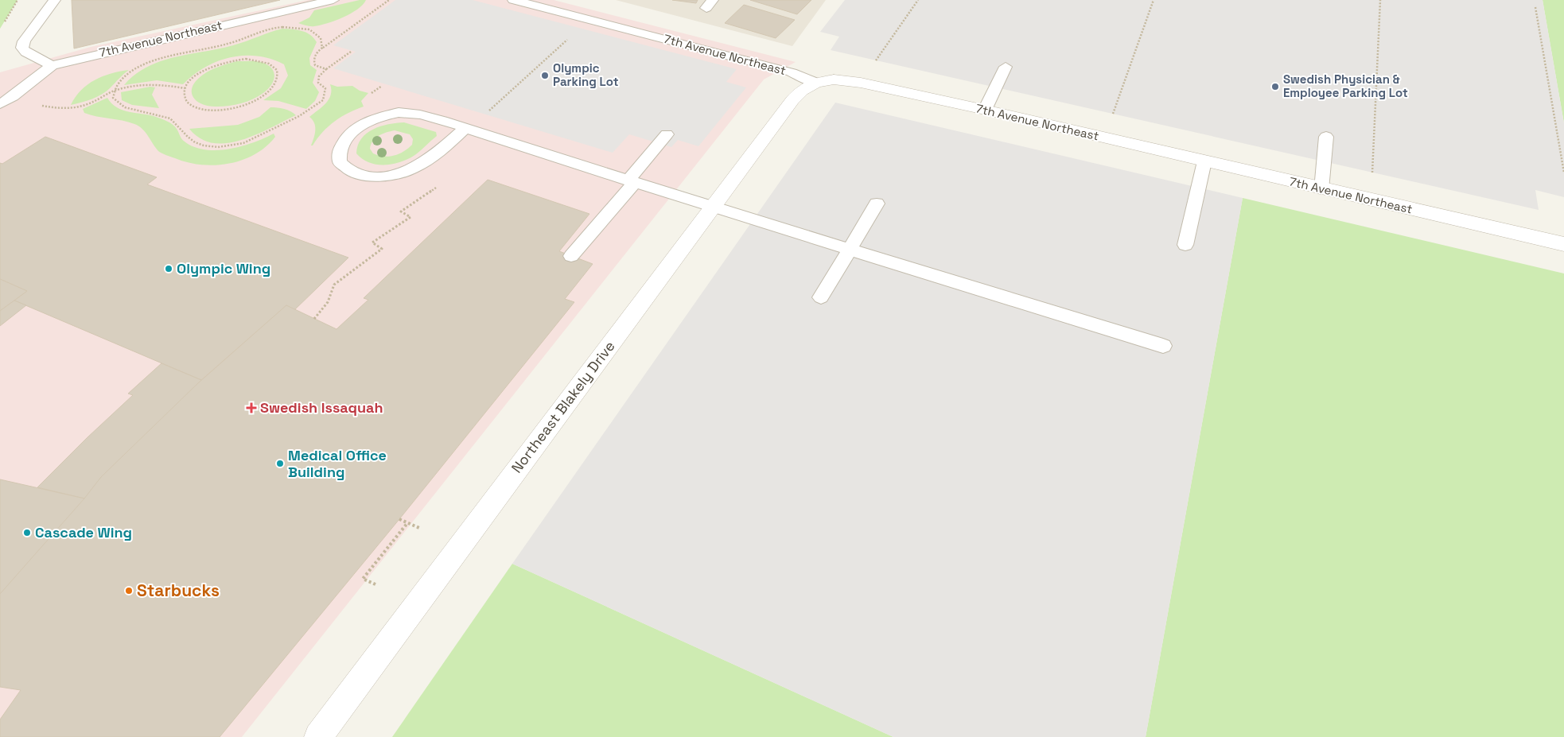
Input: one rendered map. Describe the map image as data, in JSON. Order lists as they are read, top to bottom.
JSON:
{
  "streets": {
    "street": ["7th Avenue Northeast", "Northeast Blakely Drive"]
  },
  "crossings": [
    ["7th Avenue Northeast", "Northeast Blakely Drive"]
  ],
  "places": {
    "other": [
      "Olympic Parking Lot",
      "Swedish Physician & Employee Parking Lot",
      "Olympic Wing",
      "Medical Office Building",
      "Cascade Wing",
      "Starbucks"
    ],
    "health": ["Swedish Issaquah"]
  }
}
